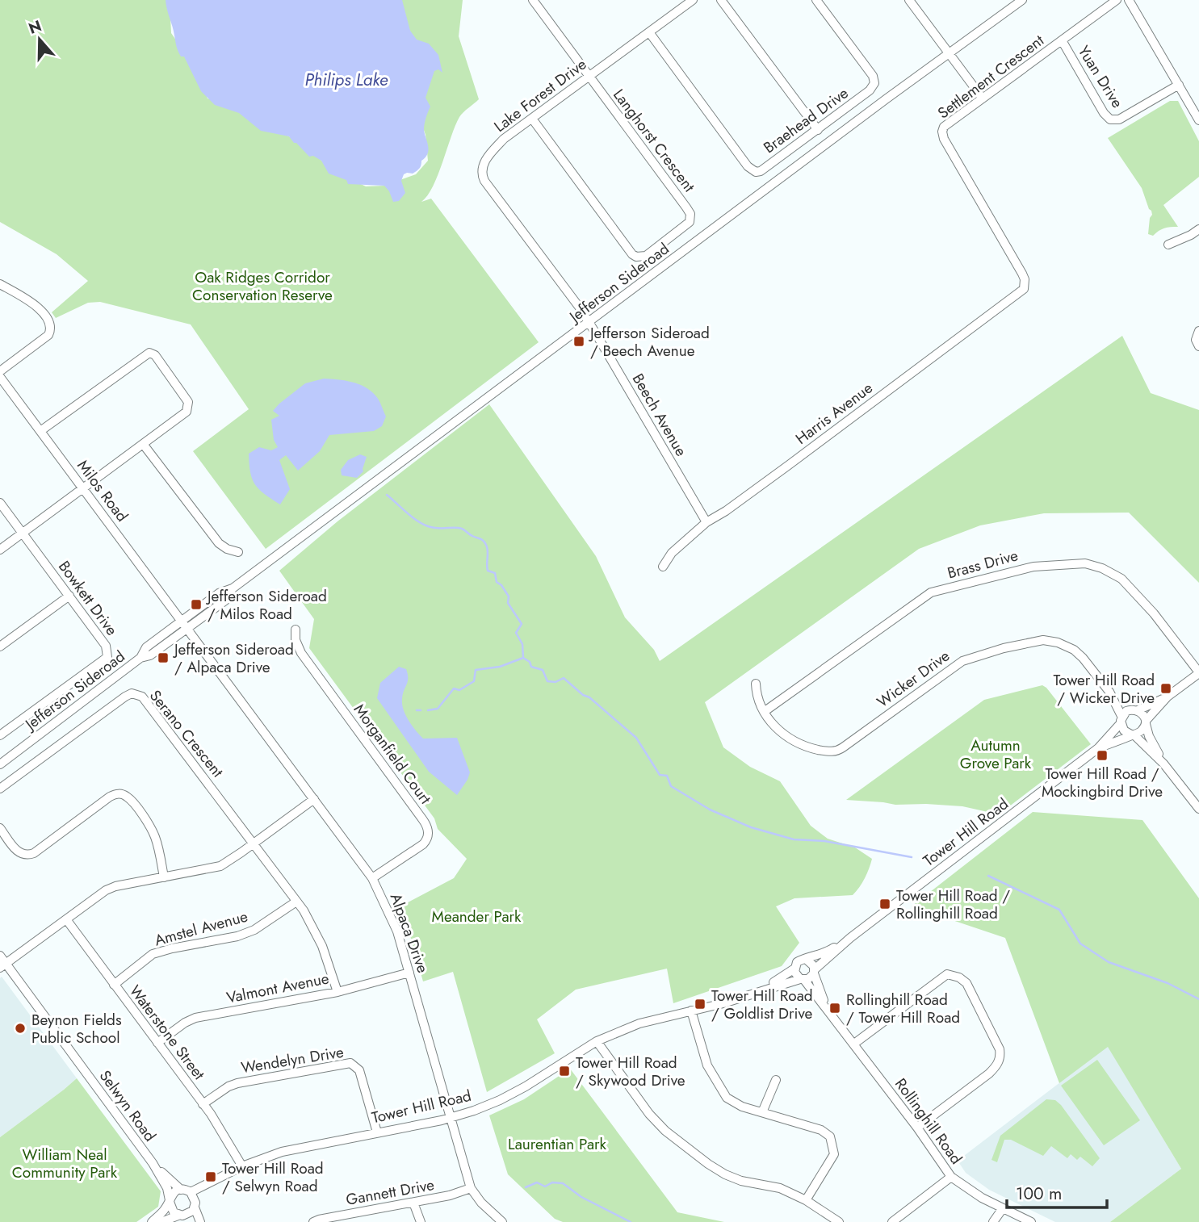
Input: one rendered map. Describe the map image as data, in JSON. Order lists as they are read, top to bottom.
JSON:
{
  "streets": {
    "street": [
      "Settlement Crescent",
      "Yuan Drive",
      "Lake Forest Drive",
      "Braehead Drive",
      "Langhorst Crescent",
      "Jefferson Sideroad",
      "Harris Avenue",
      "Beech Avenue",
      "Milos Road",
      "Brass Drive",
      "Bowkett Drive",
      "Wicker Drive",
      "Serano Crescent",
      "Morganfield Court",
      "Tower Hill Road",
      "Amstel Avenue",
      "Alpaca Drive",
      "Valmont Avenue",
      "Waterstone Street",
      "Wendelyn Drive",
      "Selwyn Road",
      "Rollinghill Road",
      "Gannett Drive"
    ]
  },
  "crossings": [
    ["Settlement Crescent", "Yuan Drive"],
    ["Settlement Crescent", "Harris Avenue"],
    ["Lake Forest Drive", "Braehead Drive"],
    ["Lake Forest Drive", "Langhorst Crescent"],
    ["Lake Forest Drive", "Jefferson Sideroad"],
    ["Lake Forest Drive", "Beech Avenue"],
    ["Jefferson Sideroad", "Beech Avenue"],
    ["Jefferson Sideroad", "Milos Road"],
    ["Jefferson Sideroad", "Alpaca Drive"],
    ["Harris Avenue", "Beech Avenue"],
    ["Milos Road", "Alpaca Drive"],
    ["Brass Drive", "Wicker Drive"],
    ["Brass Drive", "Tower Hill Road"],
    ["Wicker Drive", "Tower Hill Road"],
    ["Morganfield Court", "Alpaca Drive"],
    ["Tower Hill Road", "Alpaca Drive"],
    ["Tower Hill Road", "Waterstone Street"],
    ["Tower Hill Road", "Wendelyn Drive"],
    ["Tower Hill Road", "Selwyn Road"],
    ["Tower Hill Road", "Rollinghill Road"],
    ["Amstel Avenue", "Waterstone Street"],
    ["Alpaca Drive", "Valmont Avenue"],
    ["Alpaca Drive", "Gannett Drive"],
    ["Valmont Avenue", "Waterstone Street"],
    ["Waterstone Street", "Wendelyn Drive"]
  ],
  "water": ["Philips Lake"],
  "parks": [
    "Oak Ridges Corridor Conservation Reserve",
    "Autumn Grove Park",
    "Meander Park",
    "Laurentian Park",
    "William Neal Community Park"
  ],
  "places": {
    "transit": [
      "Jefferson Sideroad / Beech Avenue",
      "Jefferson Sideroad / Milos Road",
      "Jefferson Sideroad / Alpaca Drive",
      "Tower Hill Road / Wicker Drive",
      "Tower Hill Road / Mockingbird Drive",
      "Tower Hill Road / Rollinghill Road",
      "Tower Hill Road / Goldlist Drive",
      "Rollinghill Road / Tower Hill Road",
      "Tower Hill Road / Skywood Drive",
      "Tower Hill Road / Selwyn Road"
    ],
    "other": ["Beynon Fields Public School"]
  },
  "scale_bar": "100 m",
  "north": "top"
}
